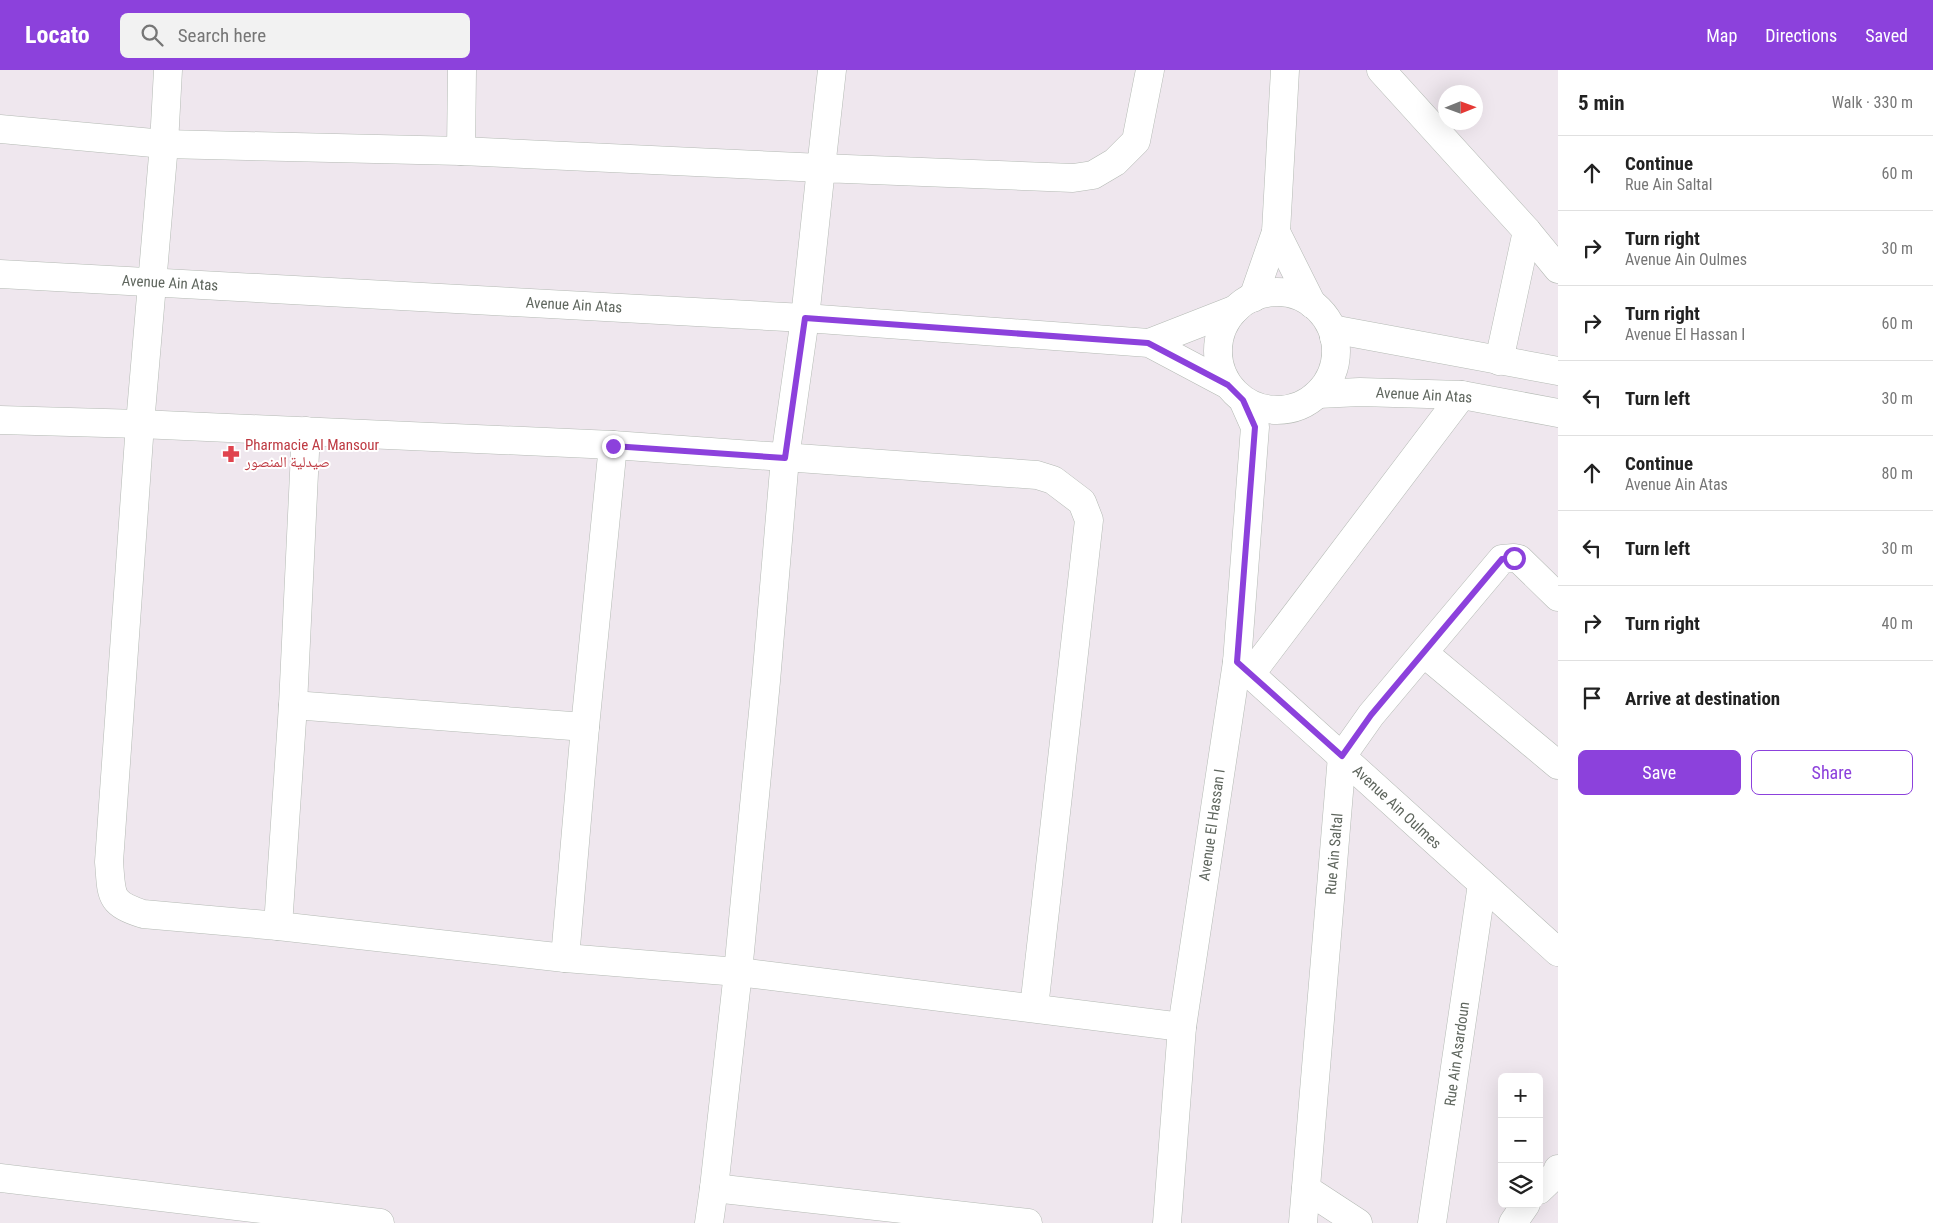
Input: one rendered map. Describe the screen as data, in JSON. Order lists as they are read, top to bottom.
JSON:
{
  "streets": {
    "street": [
      "Avenue Ain Atas",
      "Avenue Ain Oulmes",
      "Avenue El Hassan I",
      "Rue Ain Saltal",
      "Rue Ain Asardoun"
    ]
  },
  "crossings": [
    ["Avenue Ain Oulmes", "Avenue El Hassan I"],
    ["Avenue Ain Oulmes", "Rue Ain Saltal"],
    ["Avenue Ain Oulmes", "Rue Ain Asardoun"]
  ],
  "places": {
    "pharmacy": ["Pharmacie Al Mansour صيدلية المنصور"]
  },
  "north": "right",
  "page": {
    "header": "Locato",
    "search": "Search here",
    "nav": ["Map", "Directions", "Saved"],
    "heading": ["5 min", "Walk · 330 m"],
    "list": [
      ["Continue", "Rue Ain Saltal", "60 m"],
      ["Turn right", "Avenue Ain Oulmes", "30 m"],
      ["Turn right", "Avenue El Hassan I", "60 m"],
      ["Turn left", "30 m"],
      ["Continue", "Avenue Ain Atas", "80 m"],
      ["Turn left", "30 m"],
      ["Turn right", "40 m"],
      "Arrive at destination"
    ],
    "buttons": ["Save", "Share"],
    "map_buttons": ["+", "−"]
  }
}
